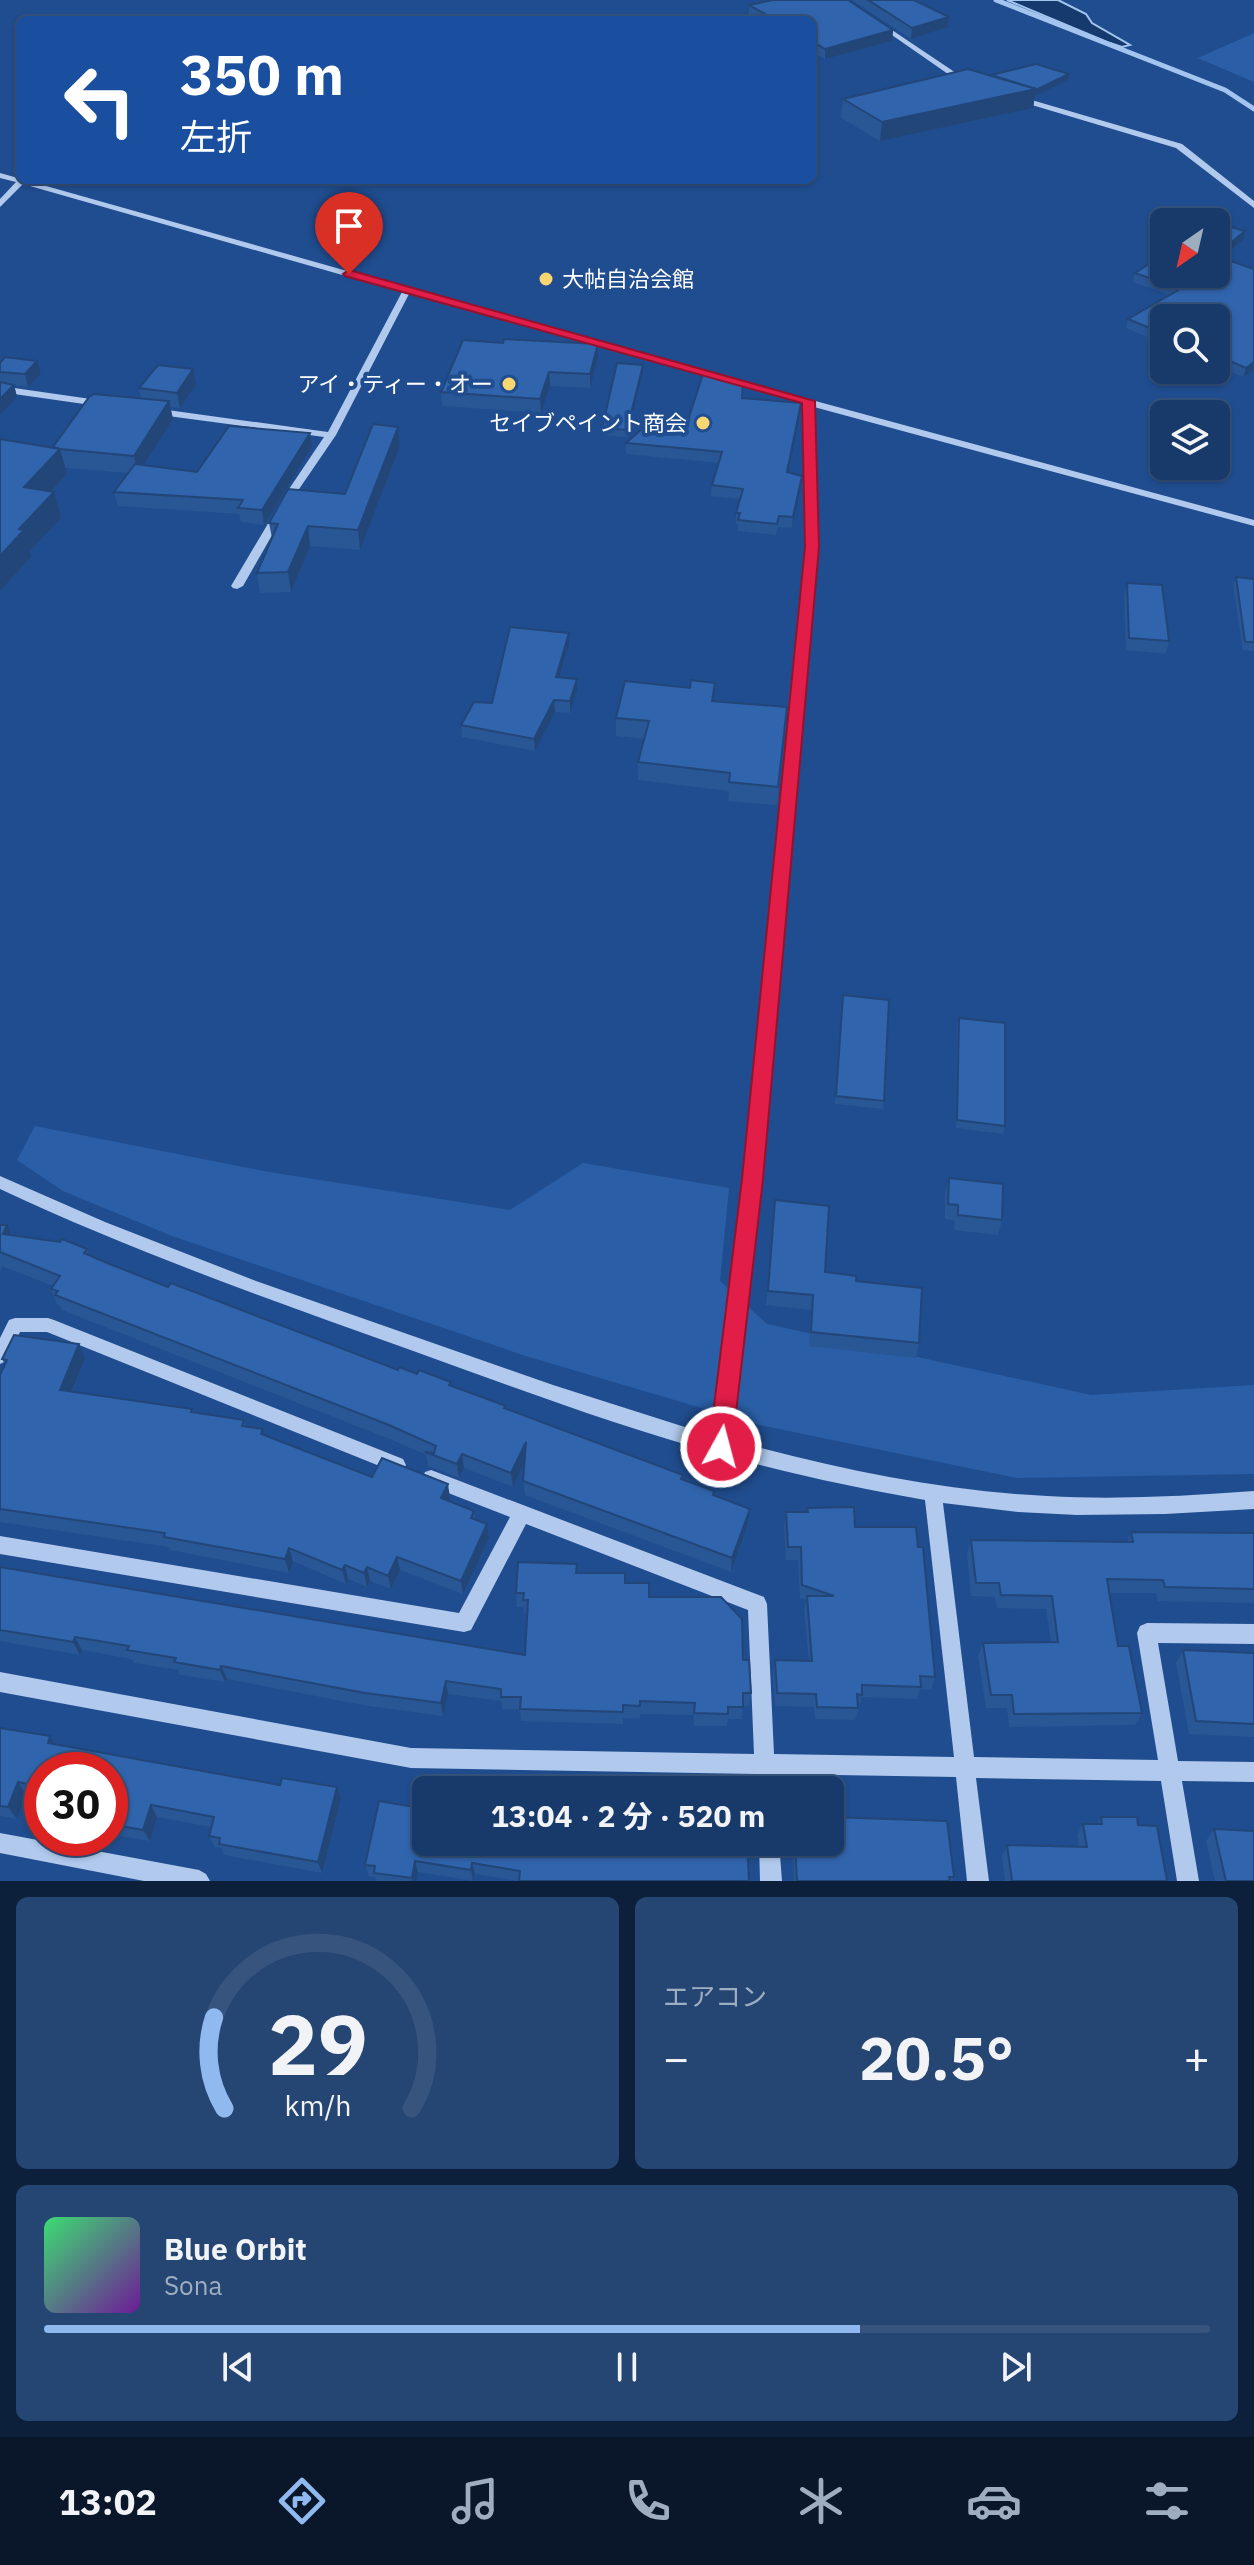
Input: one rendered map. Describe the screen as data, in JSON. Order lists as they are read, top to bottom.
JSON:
{
  "places": ["大帖自治会館", "アイ・ティー・オー", "セイブペイント商会"],
  "north": "bottom left",
  "page": {
    "turn": ["350 m", "左折"],
    "limit": "30",
    "trip": "13:04 · 2 分 · 520 m",
    "tile": "エアコン",
    "heat": ["−", "20.5°", "+"],
    "song": ["Blue Orbit", "Sona"],
    "tabs": "13:02",
    "gauge": ["29", "km/h"]
  }
}
